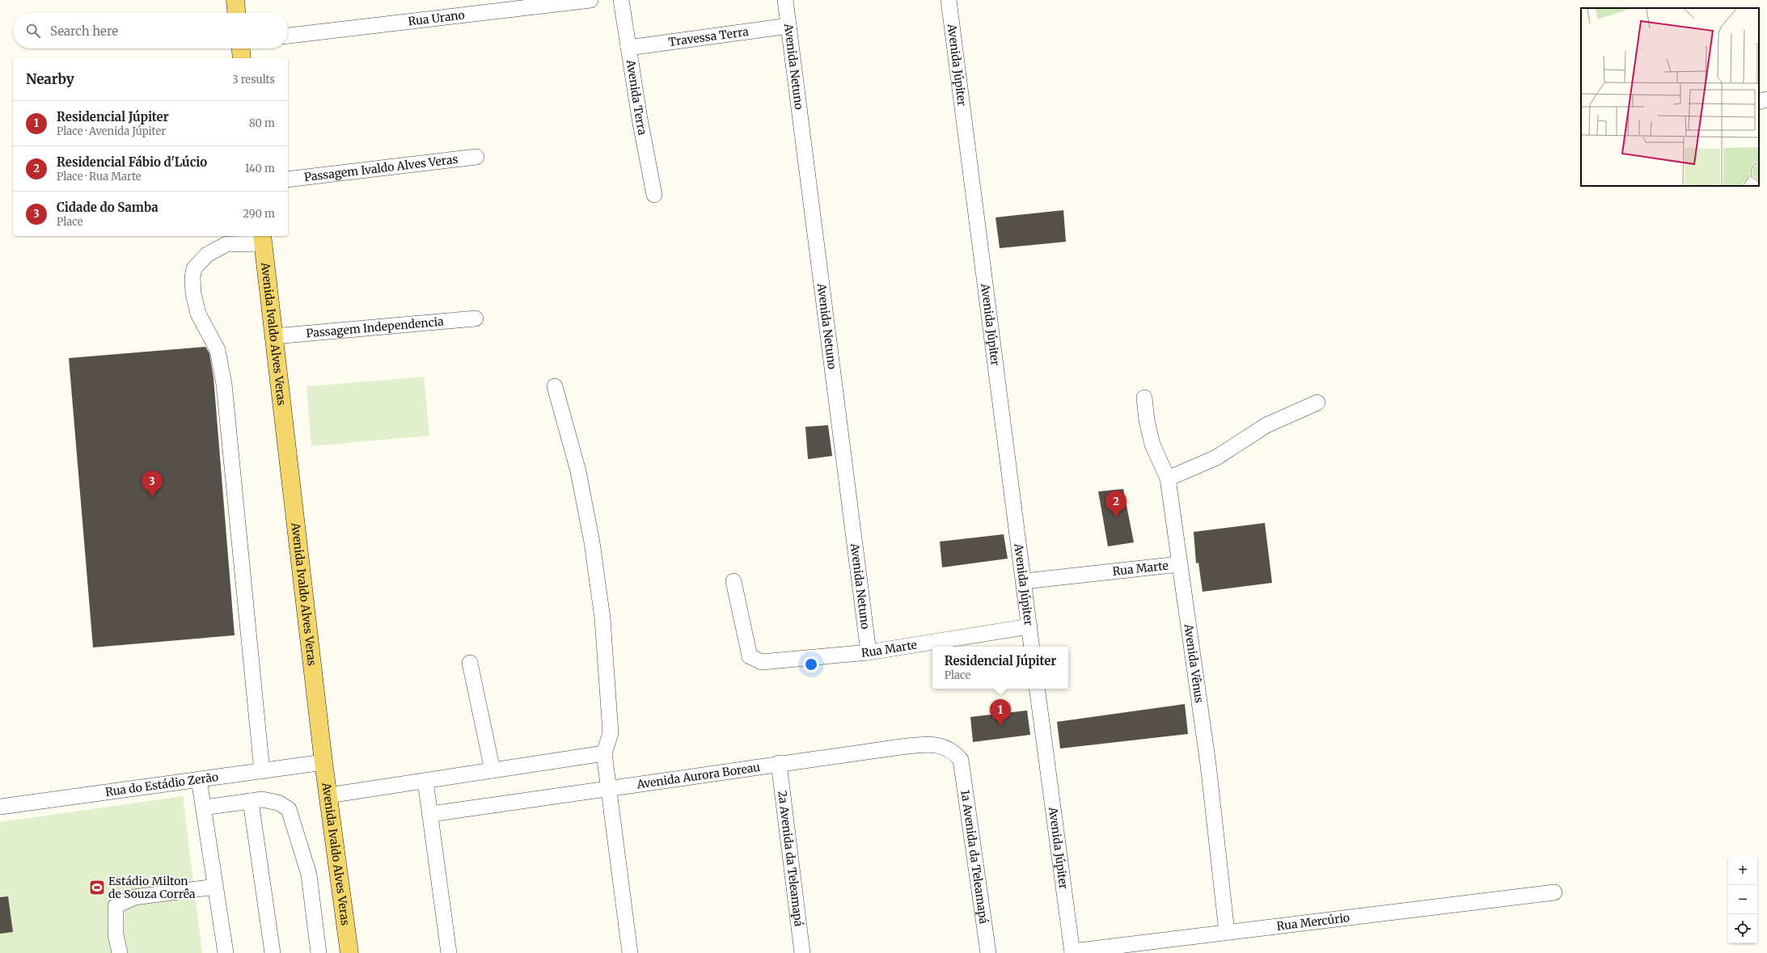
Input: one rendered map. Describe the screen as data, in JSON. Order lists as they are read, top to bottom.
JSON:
{
  "streets": {
    "main road": ["Avenida Ivaldo Alves Veras"],
    "street": [
      "Rua Urano",
      "Travessa Terra",
      "Avenida Júpiter",
      "Avenida Netuno",
      "Avenida Terra",
      "Passagem Ivaldo Alves Veras",
      "Passagem Independencia",
      "Rua Marte",
      "Avenida Vênus",
      "Avenida Aurora Boreau",
      "Rua do Estádio Zerão",
      "1a Avenida da Teleamapá",
      "2a Avenida da Teleamapá",
      "Rua Mercúrio"
    ]
  },
  "crossings": [
    ["Travessa Terra", "Avenida Netuno"],
    ["Travessa Terra", "Avenida Terra"],
    ["Avenida Júpiter", "Rua Marte"],
    ["Avenida Júpiter", "Rua Mercúrio"],
    ["Avenida Netuno", "Rua Marte"],
    ["Passagem Independencia", "Avenida Ivaldo Alves Veras"],
    ["Avenida Ivaldo Alves Veras", "Rua do Estádio Zerão"],
    ["Rua Marte", "Avenida Vênus"],
    ["Avenida Vênus", "Rua Mercúrio"],
    ["Avenida Aurora Boreau", "1a Avenida da Teleamapá"],
    ["Avenida Aurora Boreau", "2a Avenida da Teleamapá"]
  ],
  "places": {
    "sports": ["Estádio Milton de Souza Corrêa"]
  },
  "page": {
    "search": "Search here",
    "heading": ["Nearby", "3 results"],
    "list": [
      {
        "mark": "1",
        "name": "Residencial Júpiter",
        "note": "Place · Avenida Júpiter",
        "value": "80 m"
      },
      {
        "mark": "2",
        "name": "Residencial Fábio d'Lúcio",
        "note": "Place · Rua Marte",
        "value": "140 m"
      },
      {
        "mark": "3",
        "name": "Cidade do Samba",
        "note": "Place",
        "value": "290 m"
      }
    ],
    "pins": ["3", "2", "1"],
    "popup": ["Residencial Júpiter", "Place"],
    "map_buttons": ["+", "−"]
  }
}
